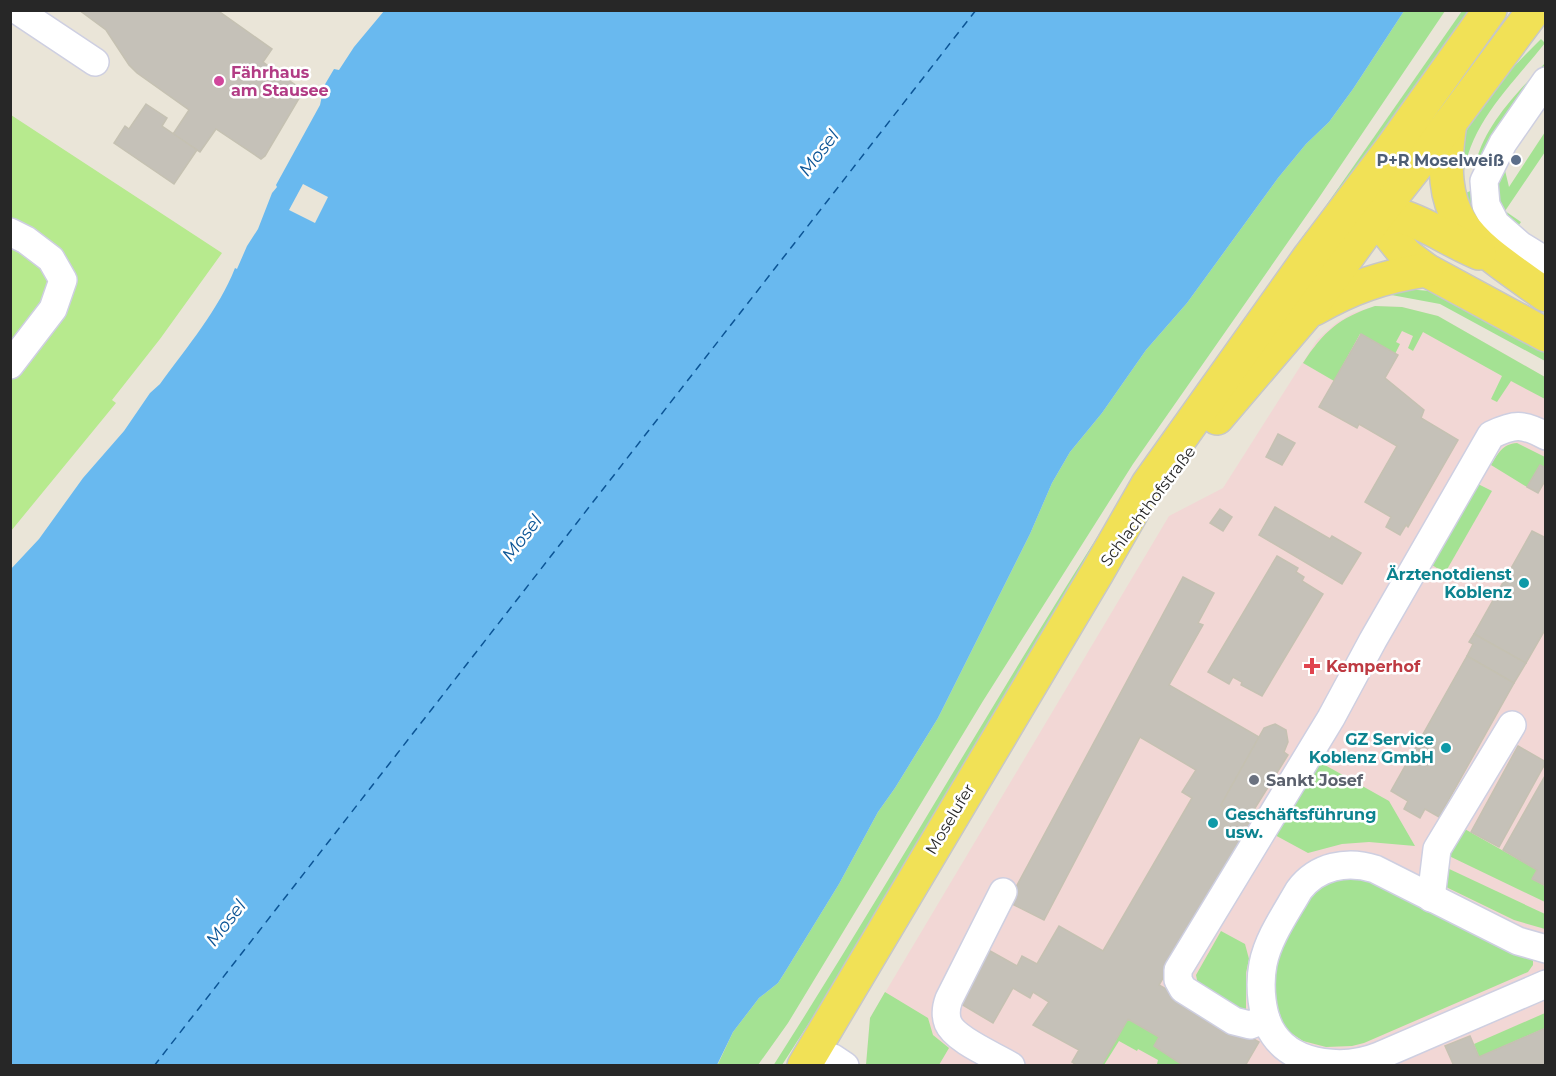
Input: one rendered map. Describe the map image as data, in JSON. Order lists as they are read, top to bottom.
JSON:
{
  "streets": {
    "main road": ["Schlachthofstraße", "Moselufer"]
  },
  "crossings": [
    ["Schlachthofstraße", "Moselufer"]
  ],
  "water": ["Mosel"],
  "places": {
    "other": [
      "Fährhaus am Stausee",
      "P+R Moselweiß",
      "Ärztenotdienst Koblenz",
      "GZ Service Koblenz GmbH",
      "Sankt Josef",
      "Geschäftsführung usw."
    ],
    "health": ["Kemperhof"]
  }
}
